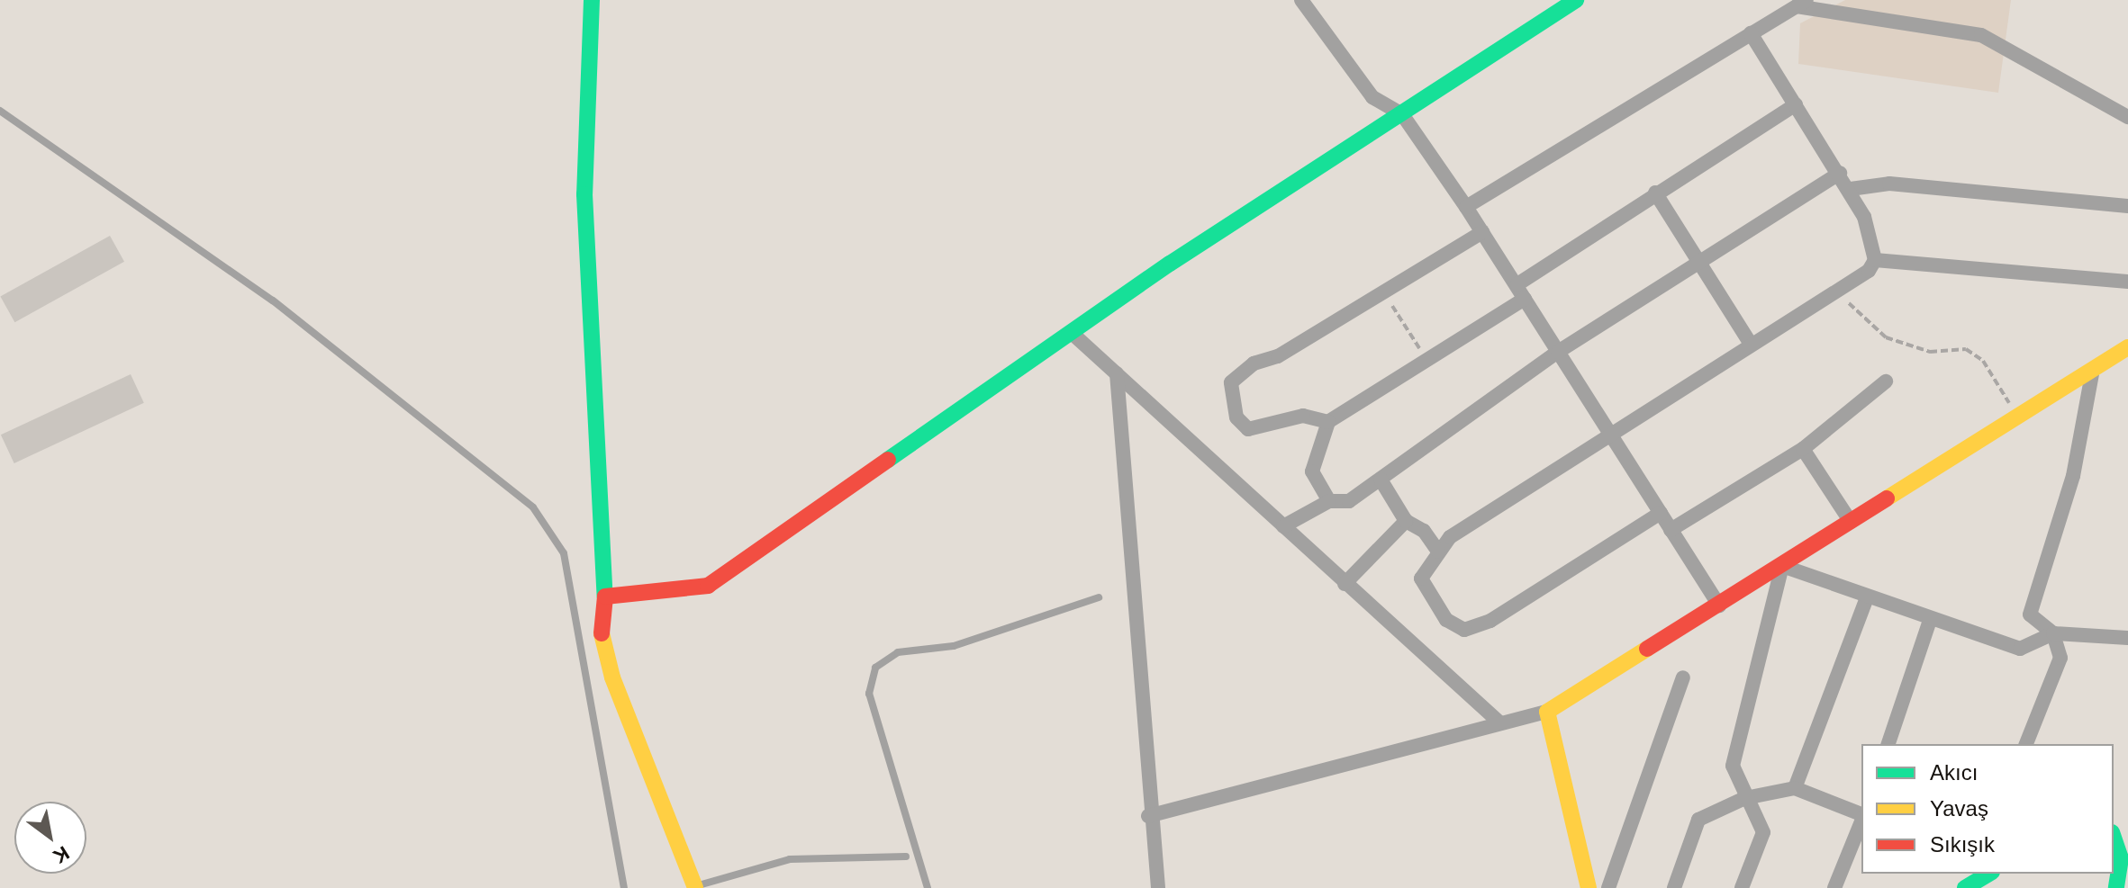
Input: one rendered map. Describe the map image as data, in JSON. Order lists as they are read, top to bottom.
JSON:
{
  "legend": ["Akıcı", "Yavaş", "Sıkışık"],
  "north": "bottom right"
}
